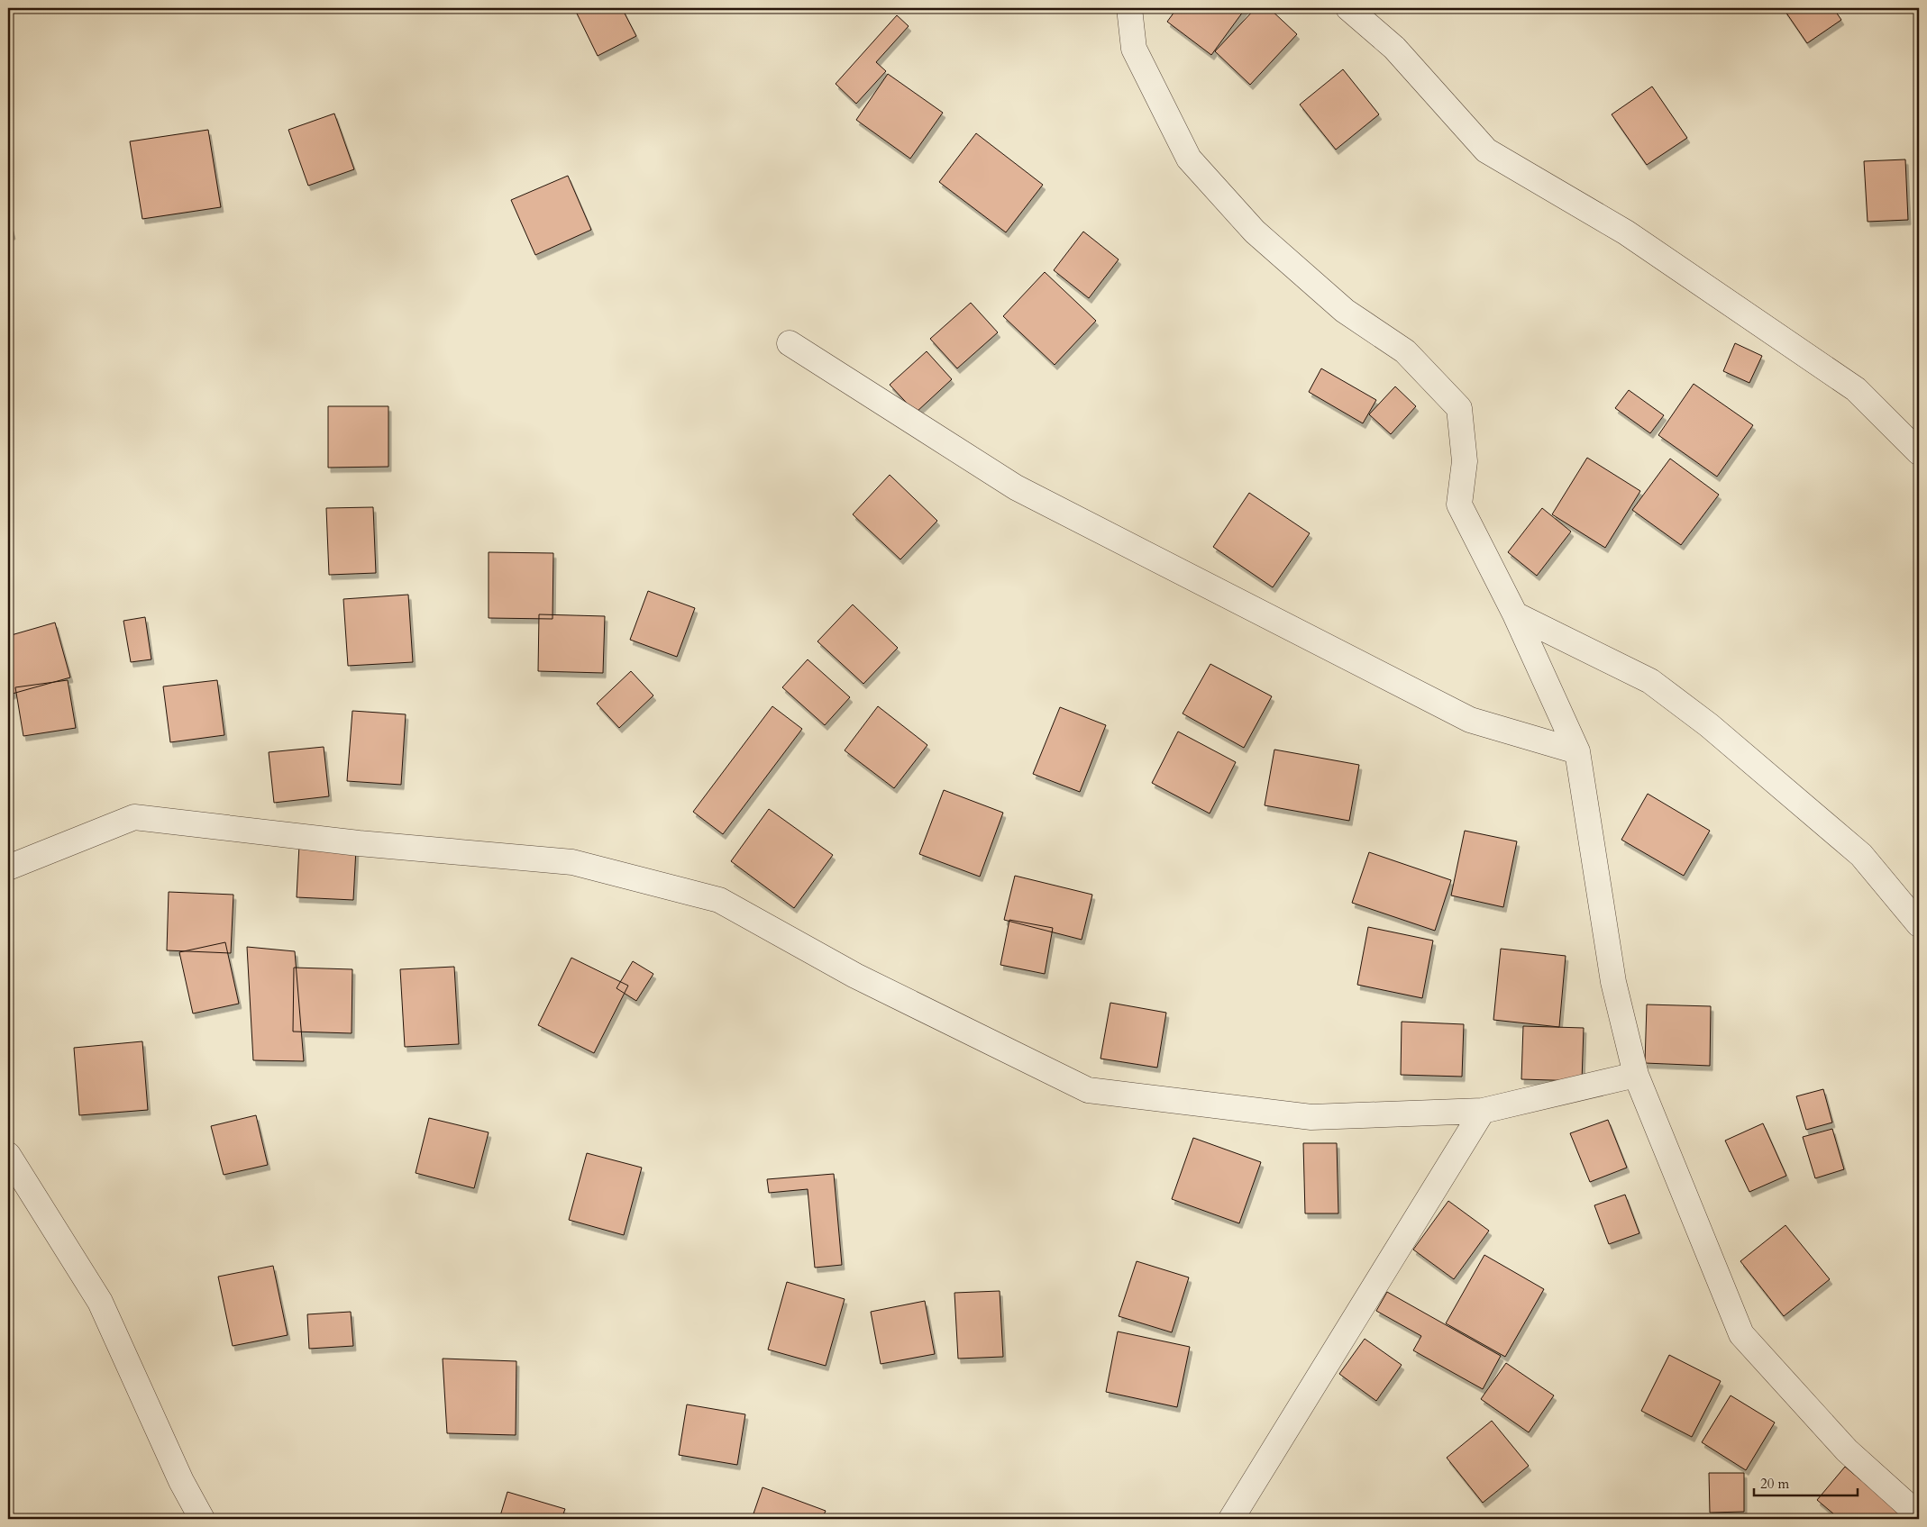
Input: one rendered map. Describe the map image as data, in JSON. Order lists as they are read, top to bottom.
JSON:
{
  "scale_bar": "20 m"
}
